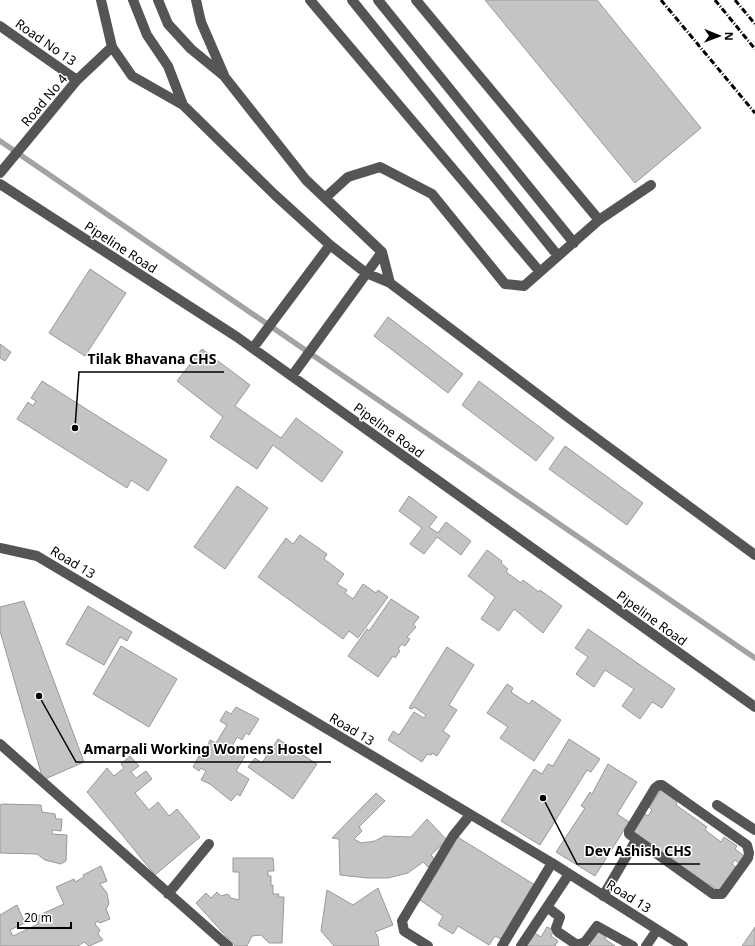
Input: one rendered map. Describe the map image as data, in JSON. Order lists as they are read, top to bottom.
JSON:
{
  "streets": {
    "street": [
      "Road No 13",
      "Road No 4",
      "Pipeline Road",
      "Road 13"
    ]
  },
  "crossings": [
    ["Road No 13", "Road No 4"]
  ],
  "places": ["Tilak Bhavana CHS", "Amarpali Working Womens Hostel", "Dev Ashish CHS"],
  "scale_bar": "20 m",
  "north": "right"
}
